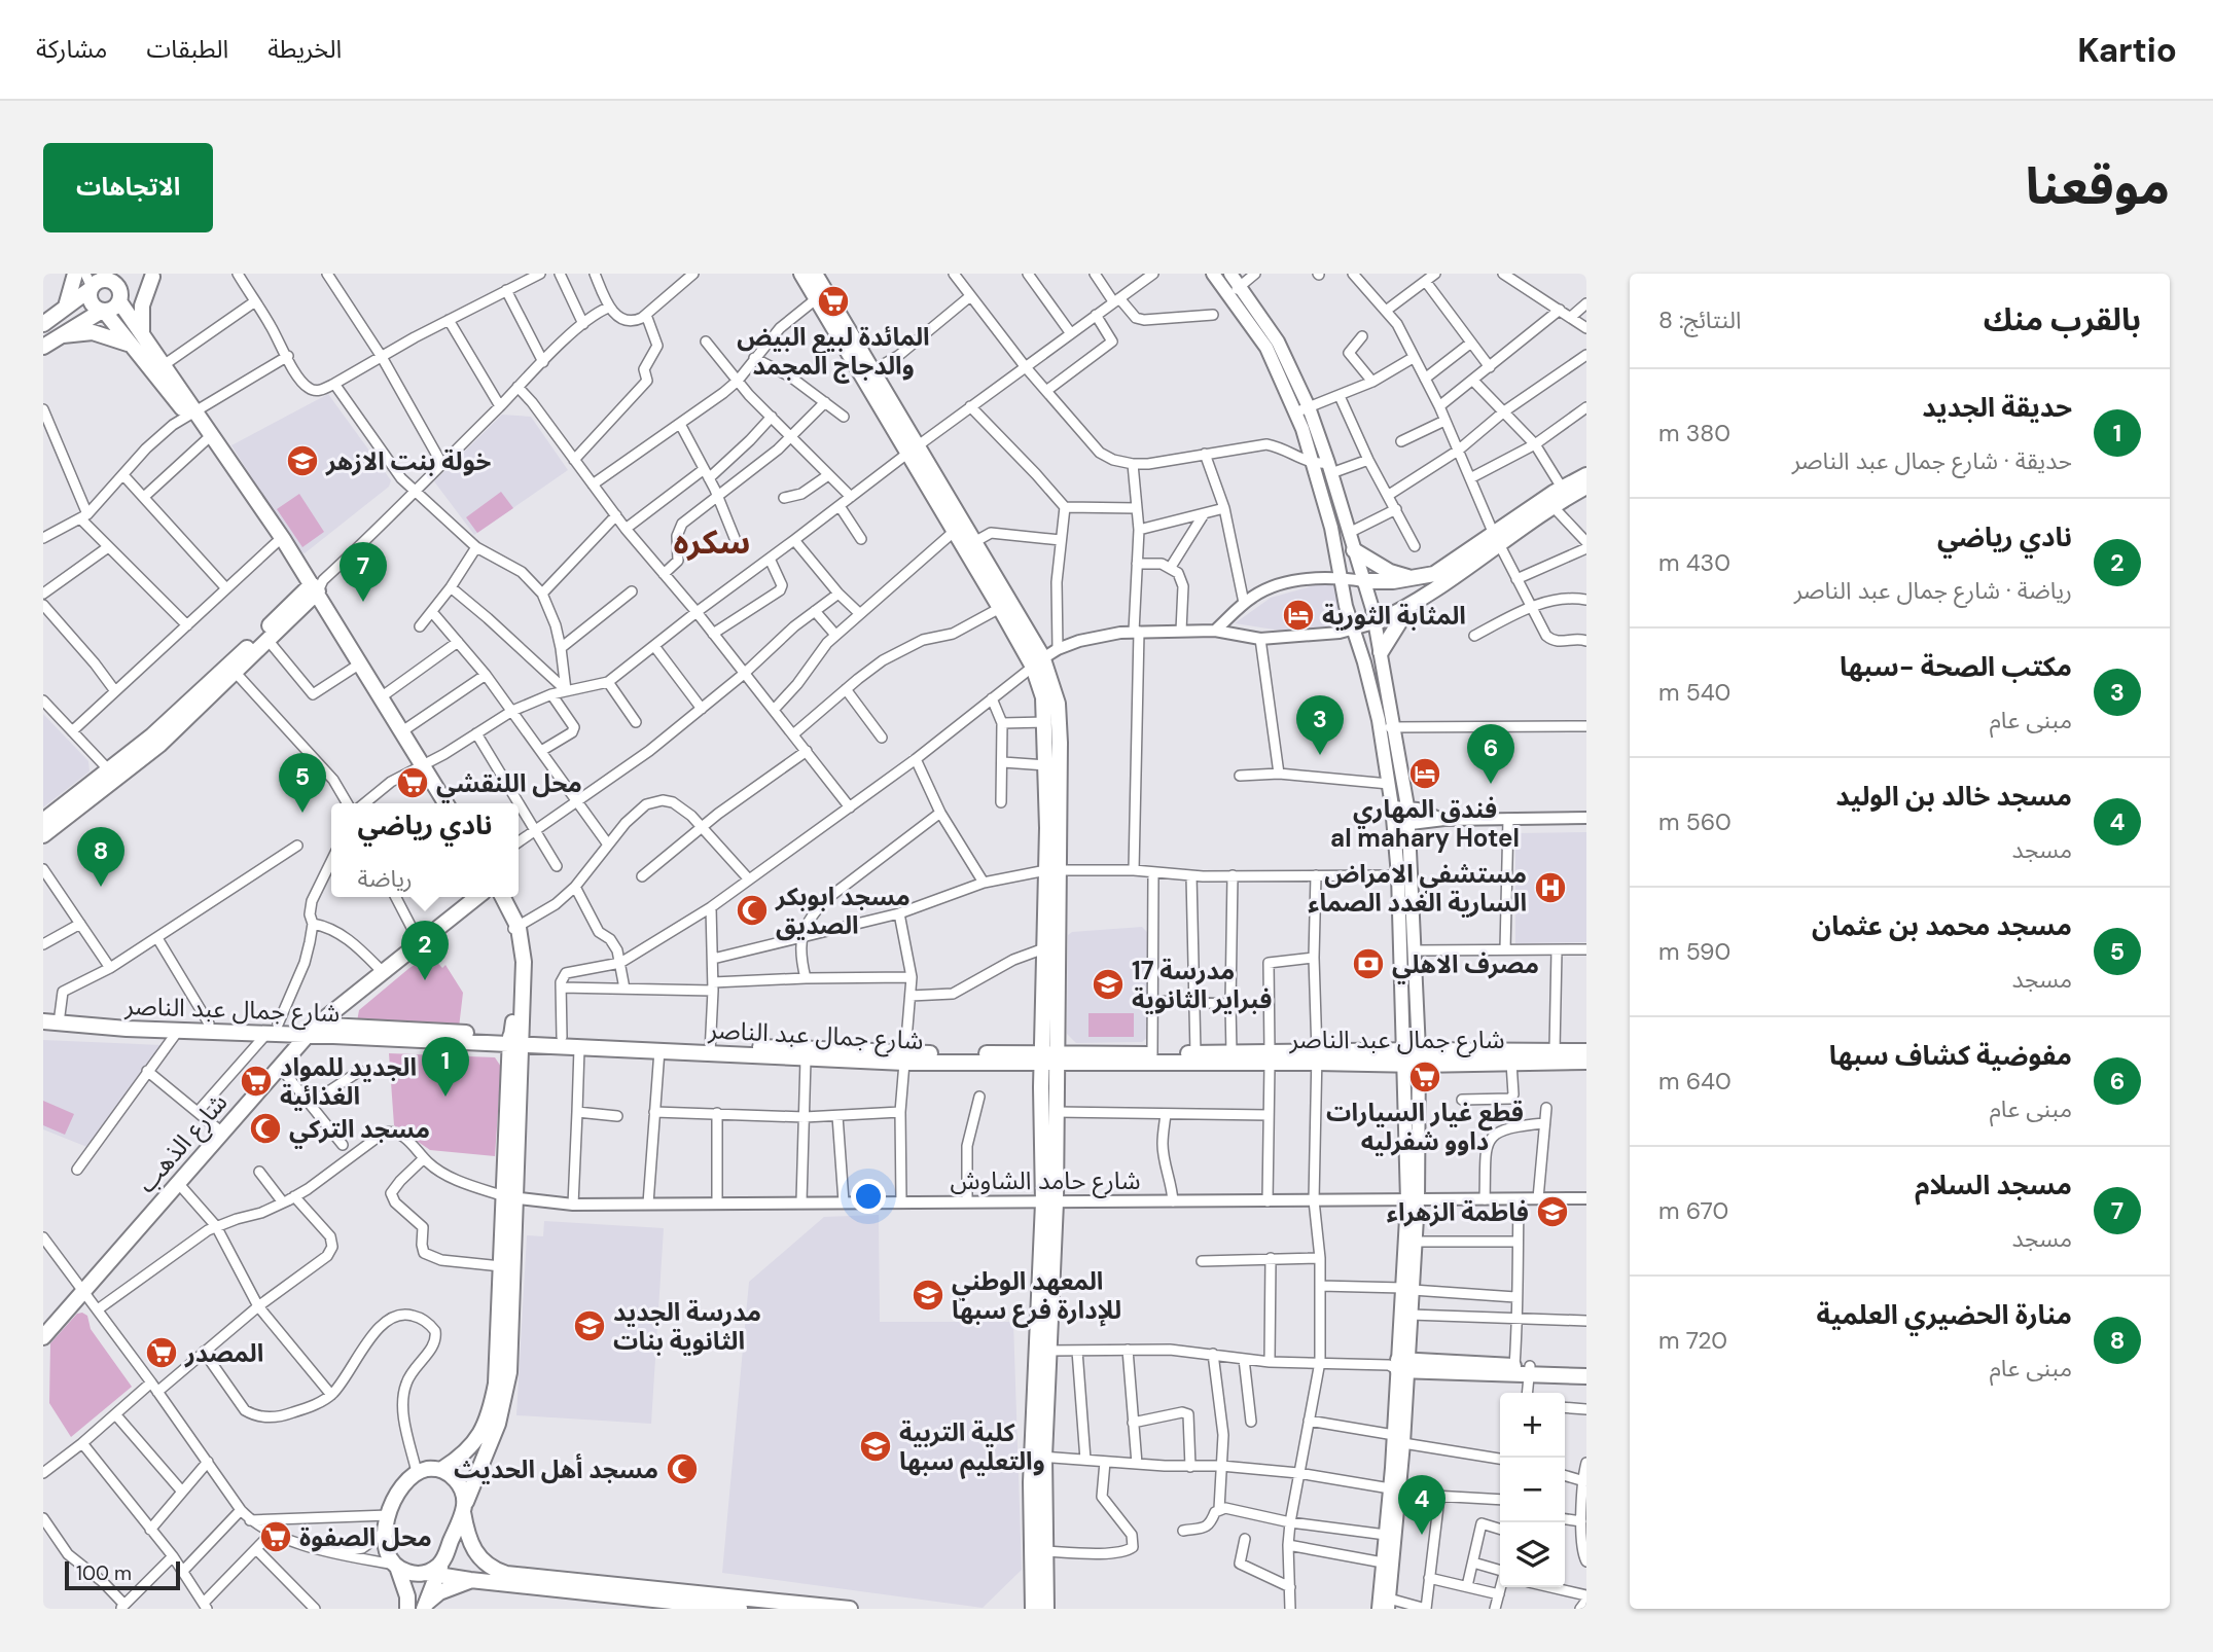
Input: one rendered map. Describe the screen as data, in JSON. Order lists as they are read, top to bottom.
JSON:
{
  "streets": {
    "main road": ["شارع جمال عبد الناصر", "شارع الذهب"],
    "street": ["شارع حامد الشاوش"]
  },
  "crossings": [
    ["شارع جمال عبد الناصر", "شارع الذهب"]
  ],
  "districts": ["سكره"],
  "places": {
    "supermarket": [
      "المائدة لبيع البيض والدجاج المجمد",
      "محل اللنقشي",
      "قطع غيار السيارات داوو شفرليه",
      "الجديد للمواد الغذائية",
      "المصدر",
      "محل الصفوة"
    ],
    "school or university": [
      "خولة بنت الازهر",
      "مدرسة 17 فبراير الثانوية",
      "فاطمة الزهراء",
      "المعهد الوطني للإدارة فرع سبها",
      "مدرسة الجديد الثانوية بنات",
      "كلية التربية والتعليم سبها"
    ],
    "hotel": ["المثابة الثورية", "فندق المهاري al mahary Hotel"],
    "hospital": ["مستشفي الامراض السارية الغدد الصماء"],
    "mosque": ["مسجد ابوبكر الصديق", "مسجد التركي", "مسجد أهل الحديث"],
    "bank": ["مصرف الاهلي"]
  },
  "scale_bar": "100 m",
  "page": {
    "header": "Kartio",
    "nav": ["الخريطة", "الطبقات", "مشاركة"],
    "title": "موقعنا",
    "buttons": "الاتجاهات",
    "heading": ["بالقرب منك", "النتائج: 8"],
    "list": [
      {
        "mark": "1",
        "name": "حديقة الجديد",
        "note": "حديقة · شارع جمال عبد الناصر",
        "value": "380 m"
      },
      {
        "mark": "2",
        "name": "نادي رياضي",
        "note": "رياضة · شارع جمال عبد الناصر",
        "value": "430 m"
      },
      {
        "mark": "3",
        "name": "مكتب الصحة -سبها",
        "note": "مبنى عام",
        "value": "540 m"
      },
      {
        "mark": "4",
        "name": "مسجد خالد بن الوليد",
        "note": "مسجد",
        "value": "560 m"
      },
      {
        "mark": "5",
        "name": "مسجد محمد بن عثمان",
        "note": "مسجد",
        "value": "590 m"
      },
      {
        "mark": "6",
        "name": "مفوضية كشاف سبها",
        "note": "مبنى عام",
        "value": "640 m"
      },
      {
        "mark": "7",
        "name": "مسجد السلام",
        "note": "مسجد",
        "value": "670 m"
      },
      {
        "mark": "8",
        "name": "منارة الحضيري العلمية",
        "note": "مبنى عام",
        "value": "720 m"
      }
    ],
    "pins": [
      "7",
      "3",
      "6",
      "5",
      "8",
      "2",
      "1",
      "4"
    ],
    "popup": ["نادي رياضي", "رياضة"],
    "map_buttons": ["+", "−"],
    "scale": "100 m"
  }
}
